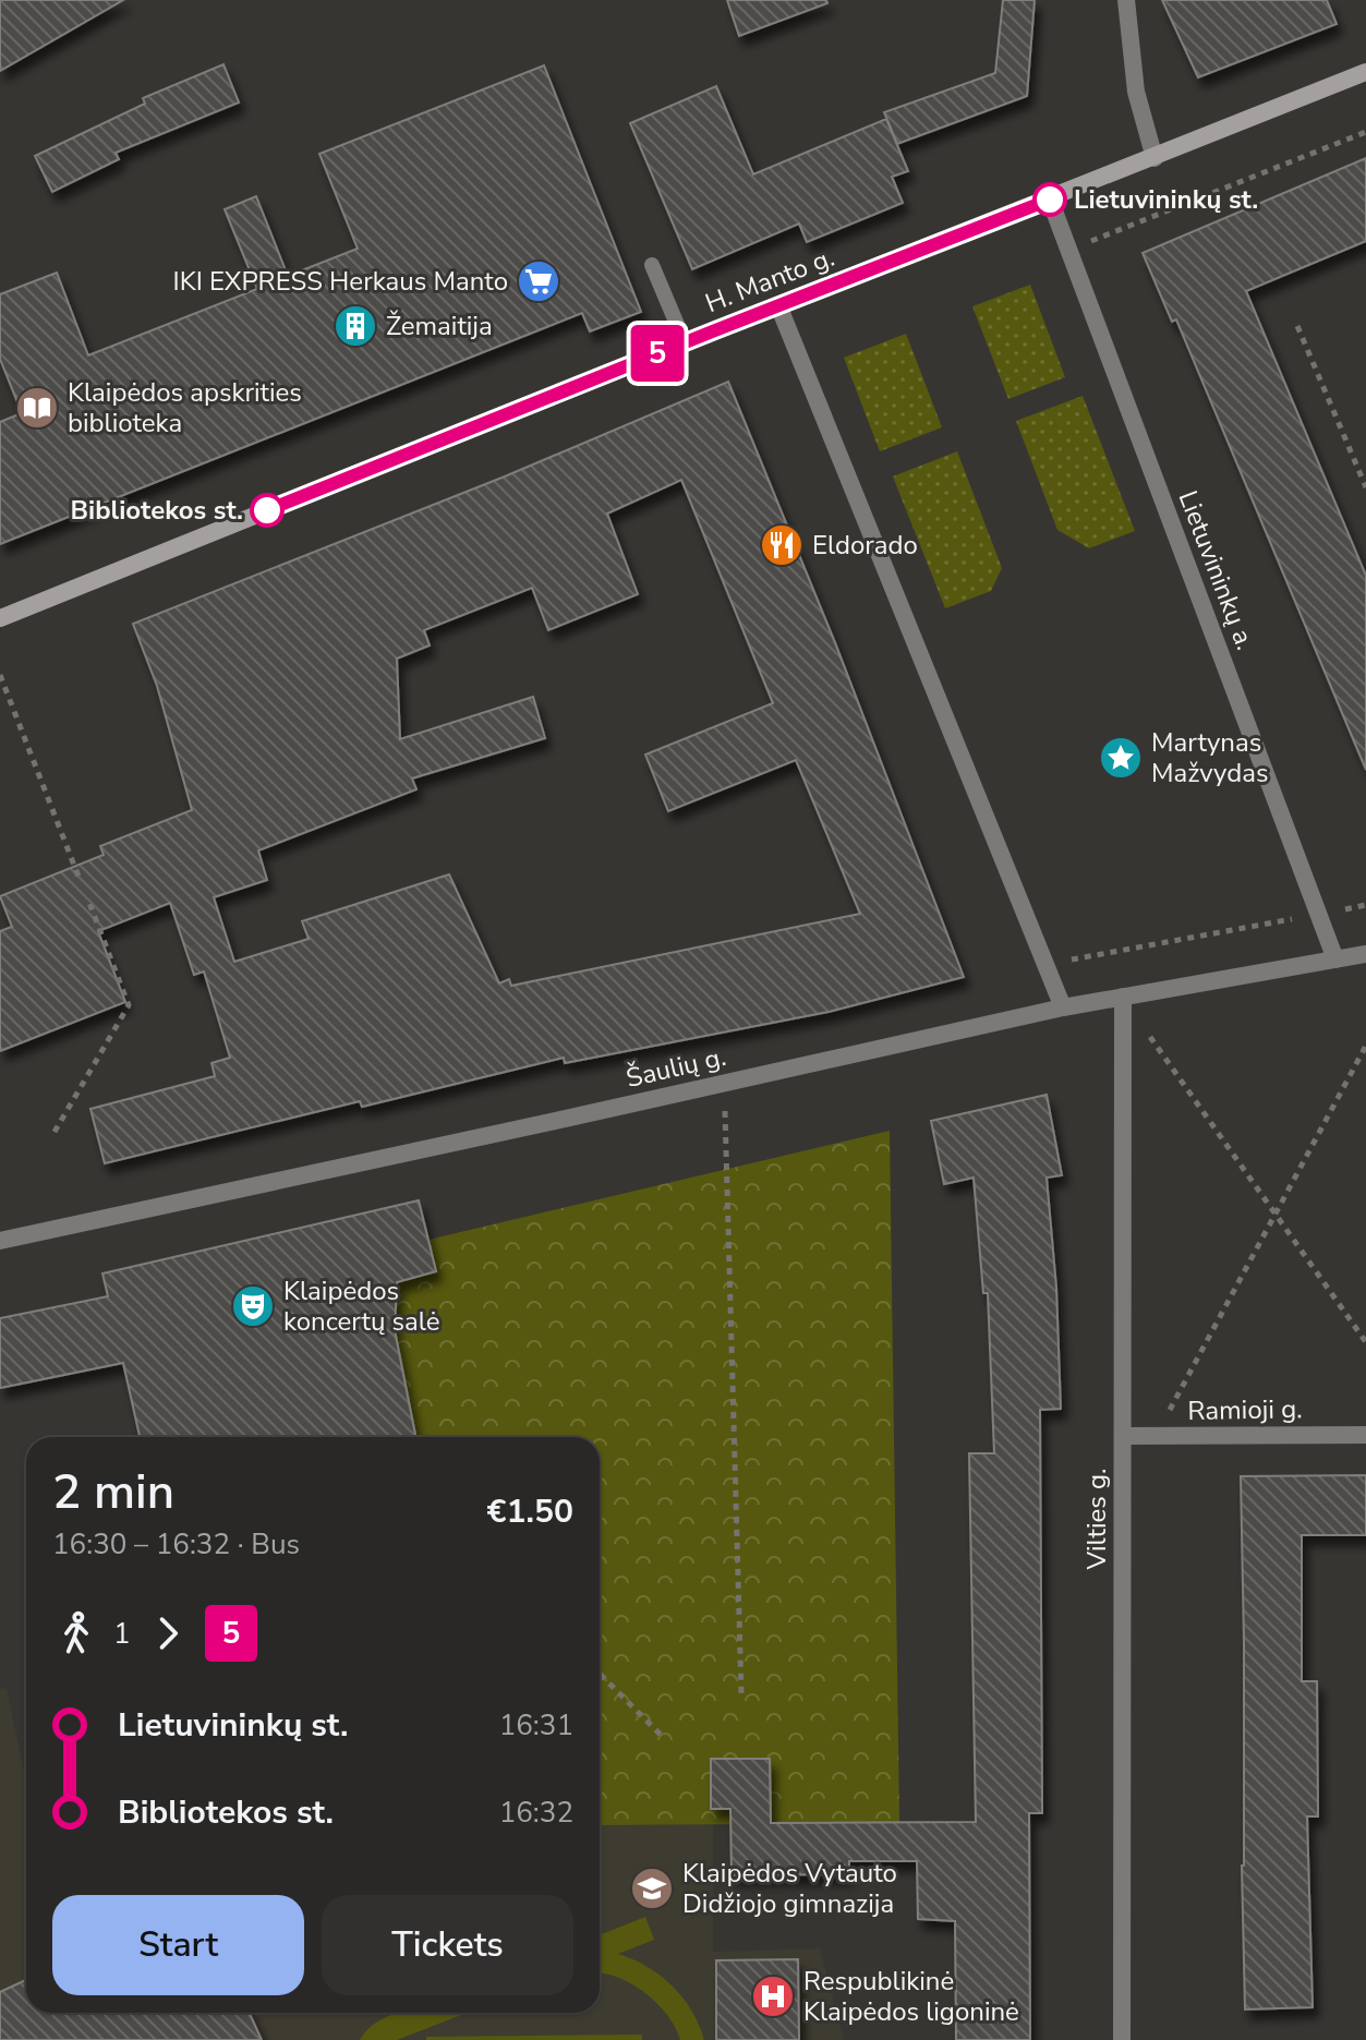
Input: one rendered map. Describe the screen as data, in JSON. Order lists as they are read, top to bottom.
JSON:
{
  "streets": {
    "main road": ["H. Manto g."],
    "street": [
      "Lietuvininkų a.",
      "Šaulių g.",
      "Ramioji g.",
      "Vilties g."
    ]
  },
  "crossings": [
    ["H. Manto g.", "Lietuvininkų a."],
    ["Lietuvininkų a.", "Šaulių g."],
    ["Šaulių g.", "Vilties g."],
    ["Ramioji g.", "Vilties g."]
  ],
  "places": {
    "other": ["Lietuvininkų st.", "Bibliotekos st."],
    "supermarket": ["IKI EXPRESS Herkaus Manto"],
    "building": ["Žemaitija"],
    "library": ["Klaipėdos apskrities biblioteka"],
    "restaurant": ["Eldorado"],
    "place": ["Martynas Mažvydas"],
    "theatre": ["Klaipėdos koncertų salė"],
    "school or university": ["Klaipėdos Vytauto Didžiojo gimnazija"],
    "hospital": ["Respublikinė Klaipėdos ligoninė"]
  },
  "lines": ["bus line 5"],
  "page": {
    "on_map": "5",
    "heading": ["2 min", "16:30 – 16:32 · Bus", "€1.50"],
    "legs": ["1", "5"],
    "list": [
      {
        "name": "Lietuvininkų st.",
        "value": "16:31"
      },
      {
        "name": "Bibliotekos st.",
        "value": "16:32"
      }
    ],
    "buttons": ["Start", "Tickets"]
  }
}
